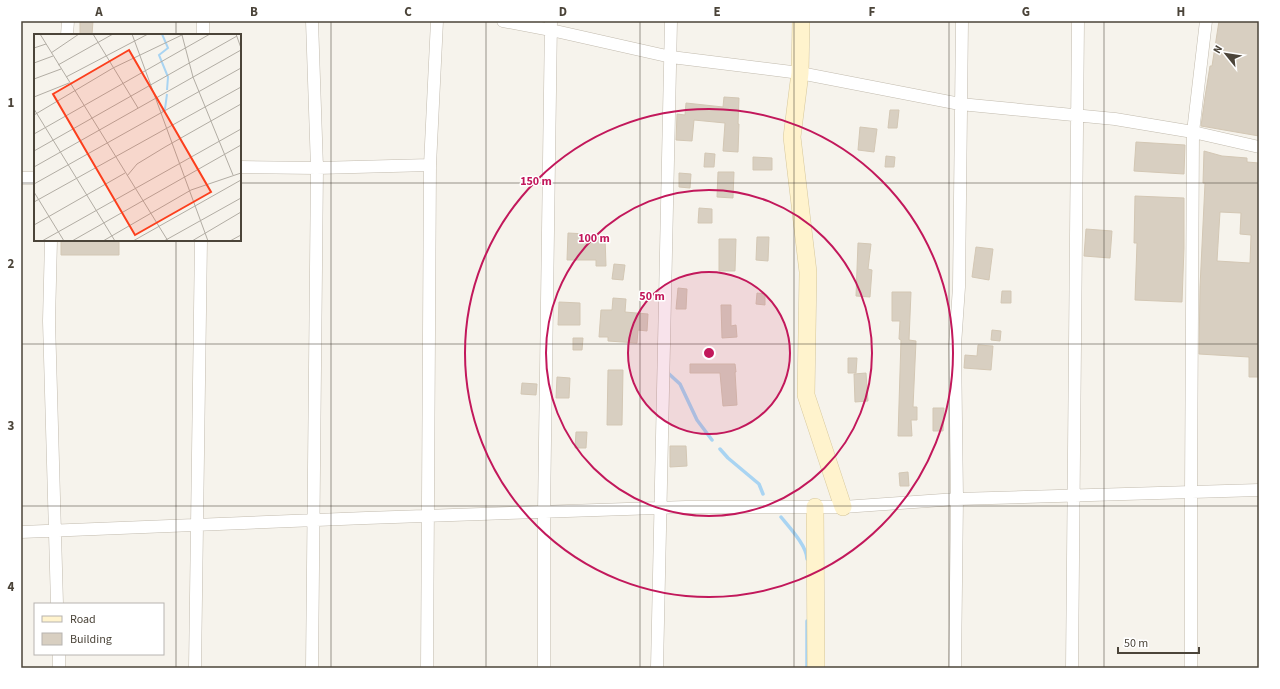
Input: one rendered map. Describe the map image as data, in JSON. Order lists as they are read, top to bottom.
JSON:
{
  "legend": ["Road", "Building"],
  "scale_bar": "50 m",
  "north": "top left",
  "grid": {
    "columns": [
      "A",
      "B",
      "C",
      "D",
      "E",
      "F",
      "G",
      "H"
    ],
    "rows": [
      "1",
      "2",
      "3",
      "4"
    ]
  },
  "rings": ["150 m", "100 m", "50 m"]
}
